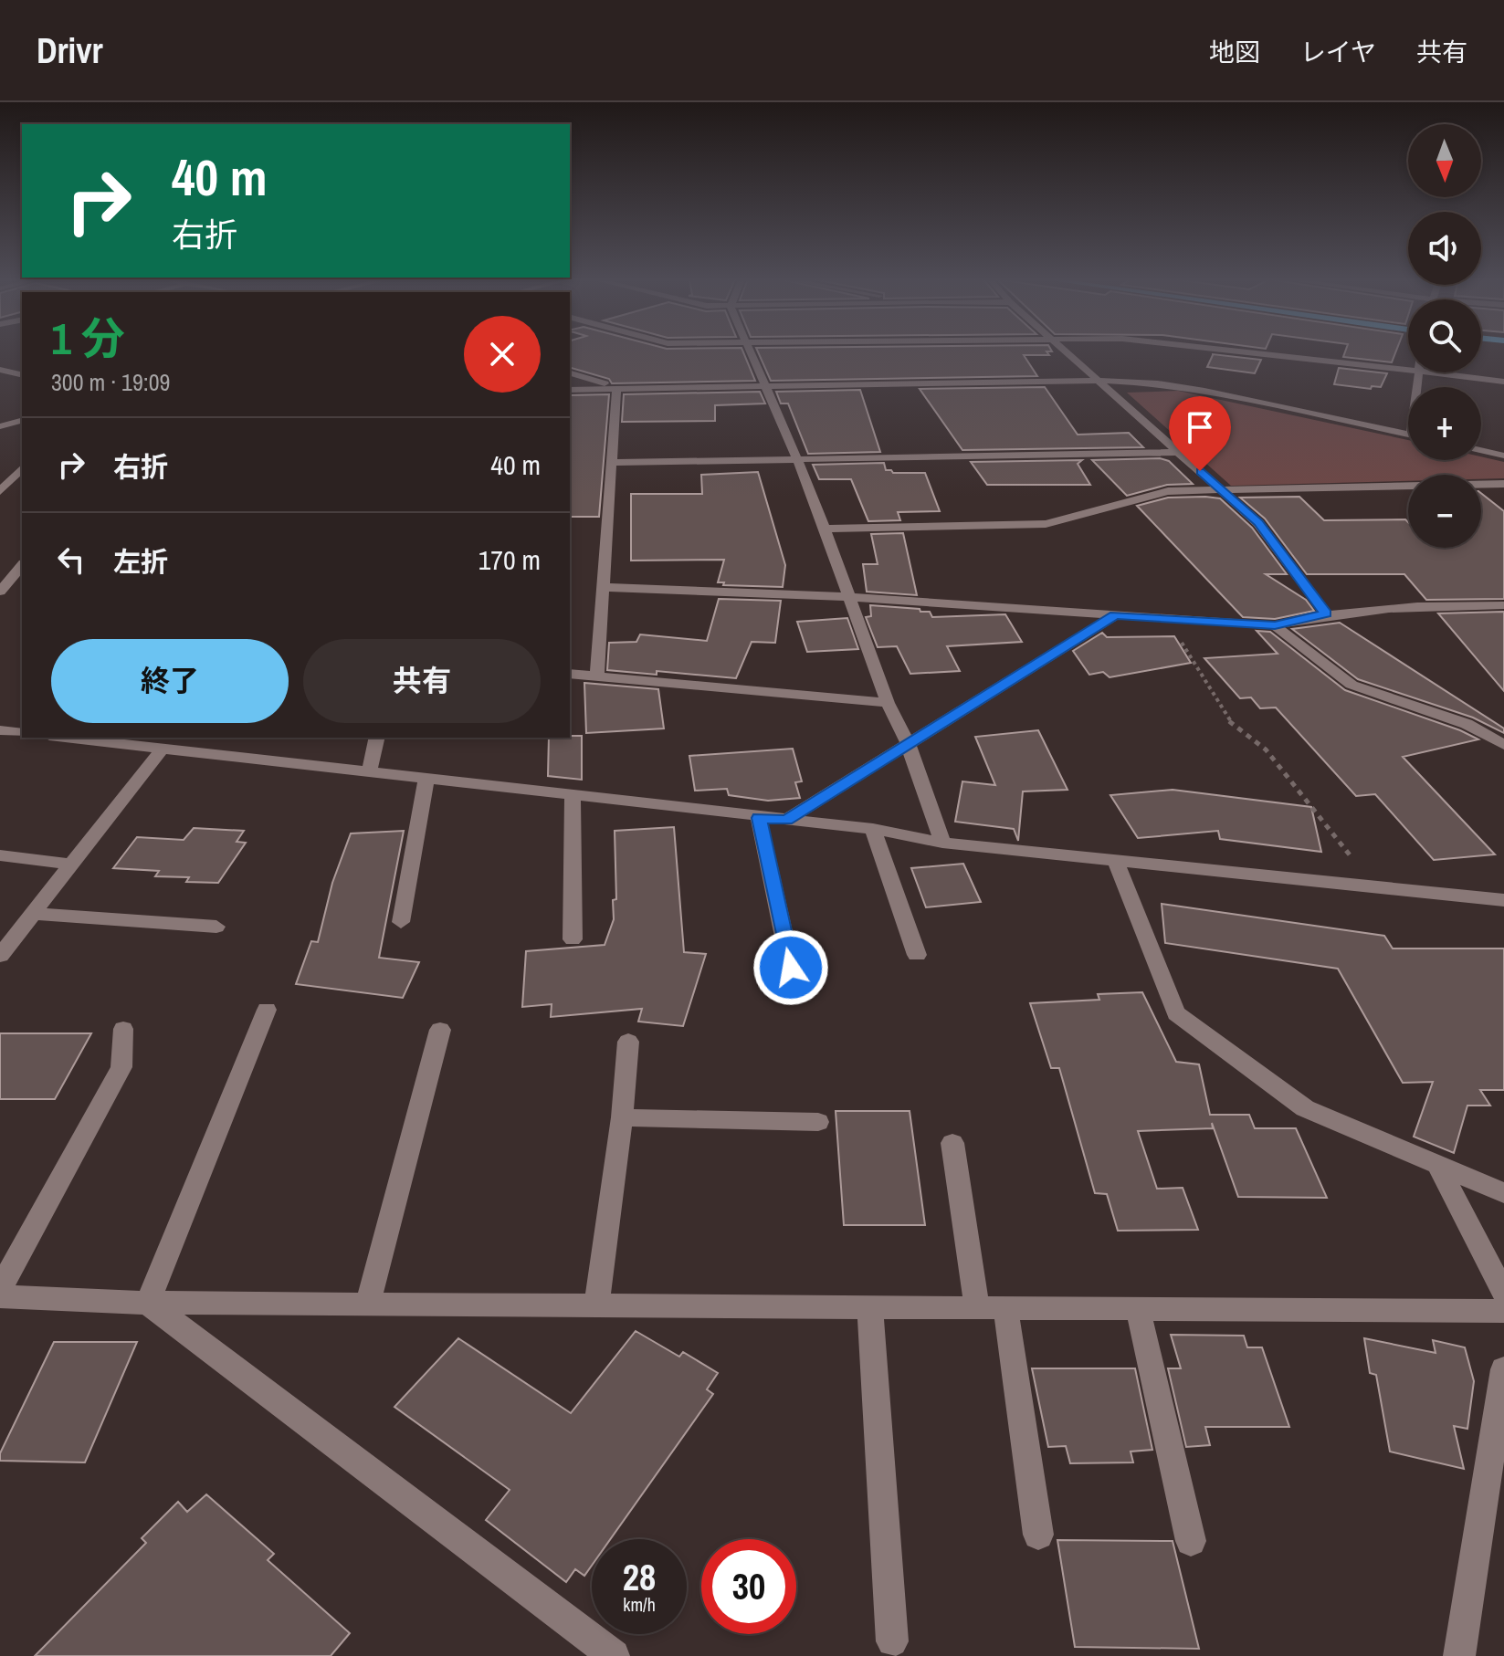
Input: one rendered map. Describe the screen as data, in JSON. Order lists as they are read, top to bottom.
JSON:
{
  "north": "bottom",
  "page": {
    "header": "Drivr",
    "nav": ["地図", "レイヤ", "共有"],
    "map_buttons": ["+", "−"],
    "turn": ["40 m", "右折"],
    "heading": ["1 分", "300 m · 19:09"],
    "list": [
      {
        "name": "右折",
        "value": "40 m"
      },
      {
        "name": "左折",
        "value": "170 m"
      }
    ],
    "buttons": ["終了", "共有"],
    "speed": "28 km/h",
    "limit": "30"
  }
}
